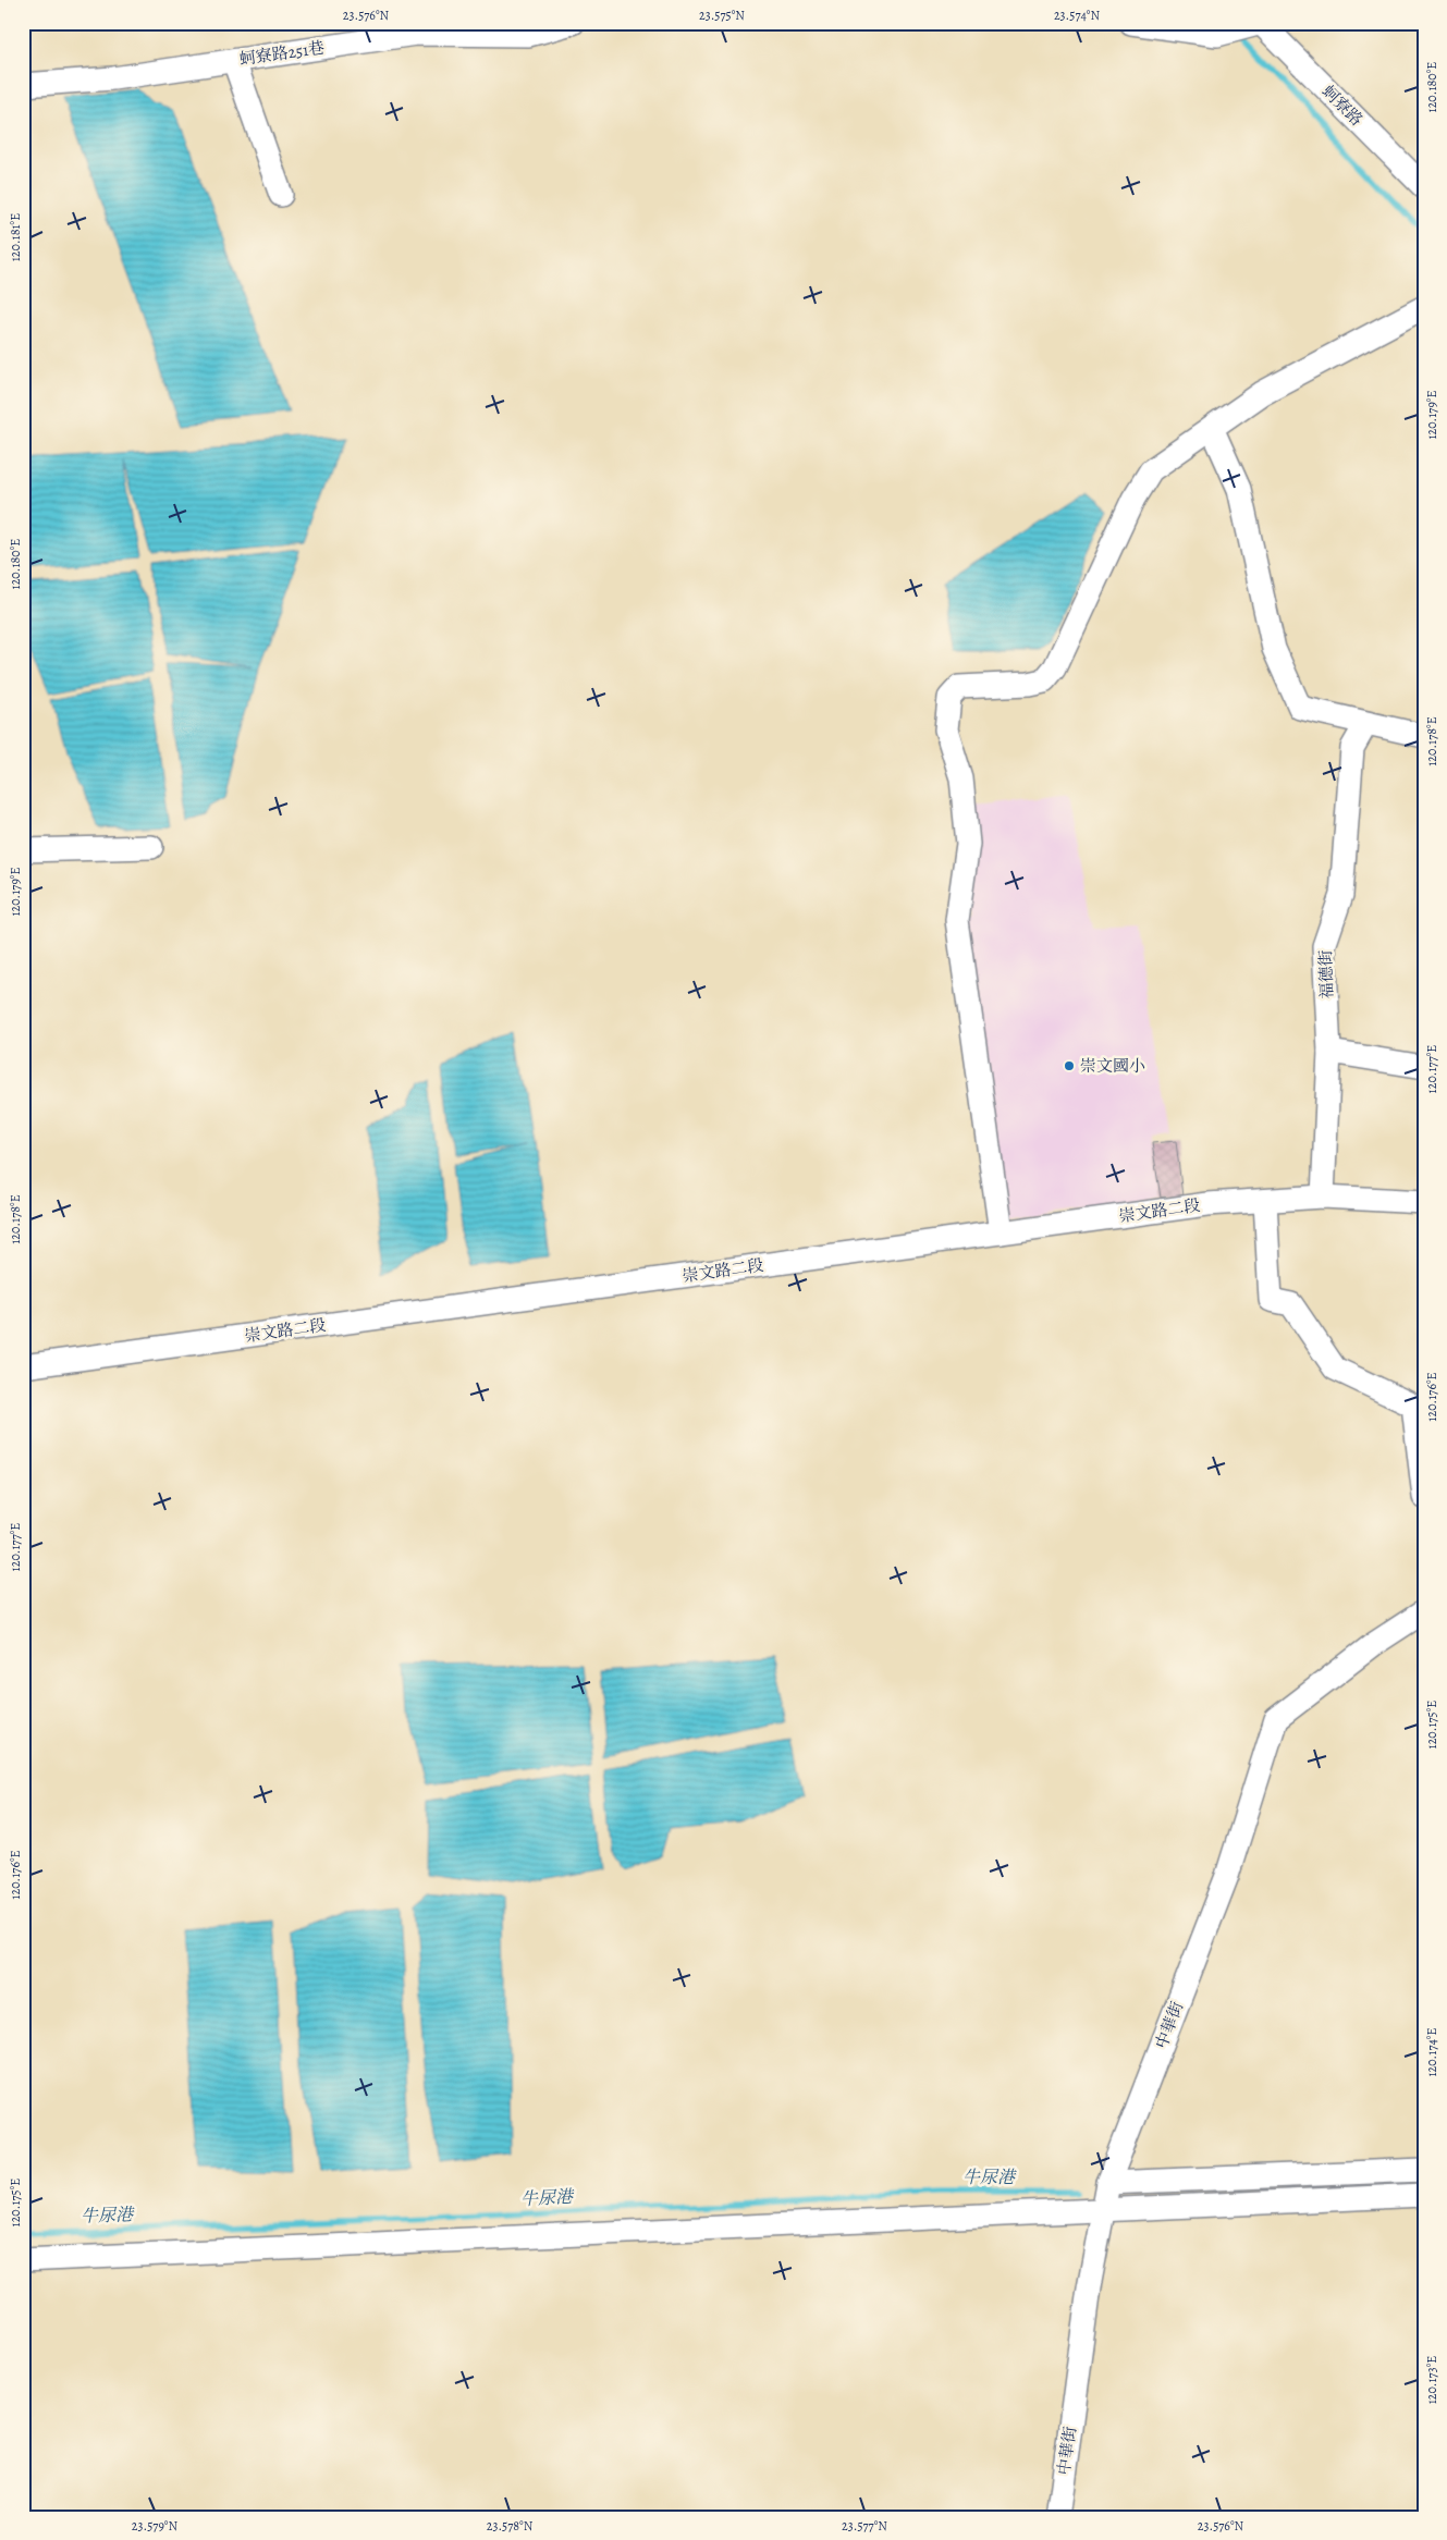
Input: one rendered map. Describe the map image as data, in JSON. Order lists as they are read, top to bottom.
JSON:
{
  "streets": {
    "street": [
      "蚵寮路251巷",
      "蚵寮路",
      "福德街",
      "崇文路二段",
      "中華街"
    ]
  },
  "crossings": [
    ["福德街", "崇文路二段"]
  ],
  "water": ["牛尿港"],
  "places": ["崇文國小"],
  "coordinates": [
    "23.576°N",
    "23.575°N",
    "23.574°N",
    "120.180°E",
    "120.181°E",
    "120.179°E",
    "120.178°E",
    "120.177°E",
    "120.176°E",
    "120.175°E",
    "120.174°E",
    "120.173°E",
    "23.579°N",
    "23.578°N",
    "23.577°N"
  ]
}
